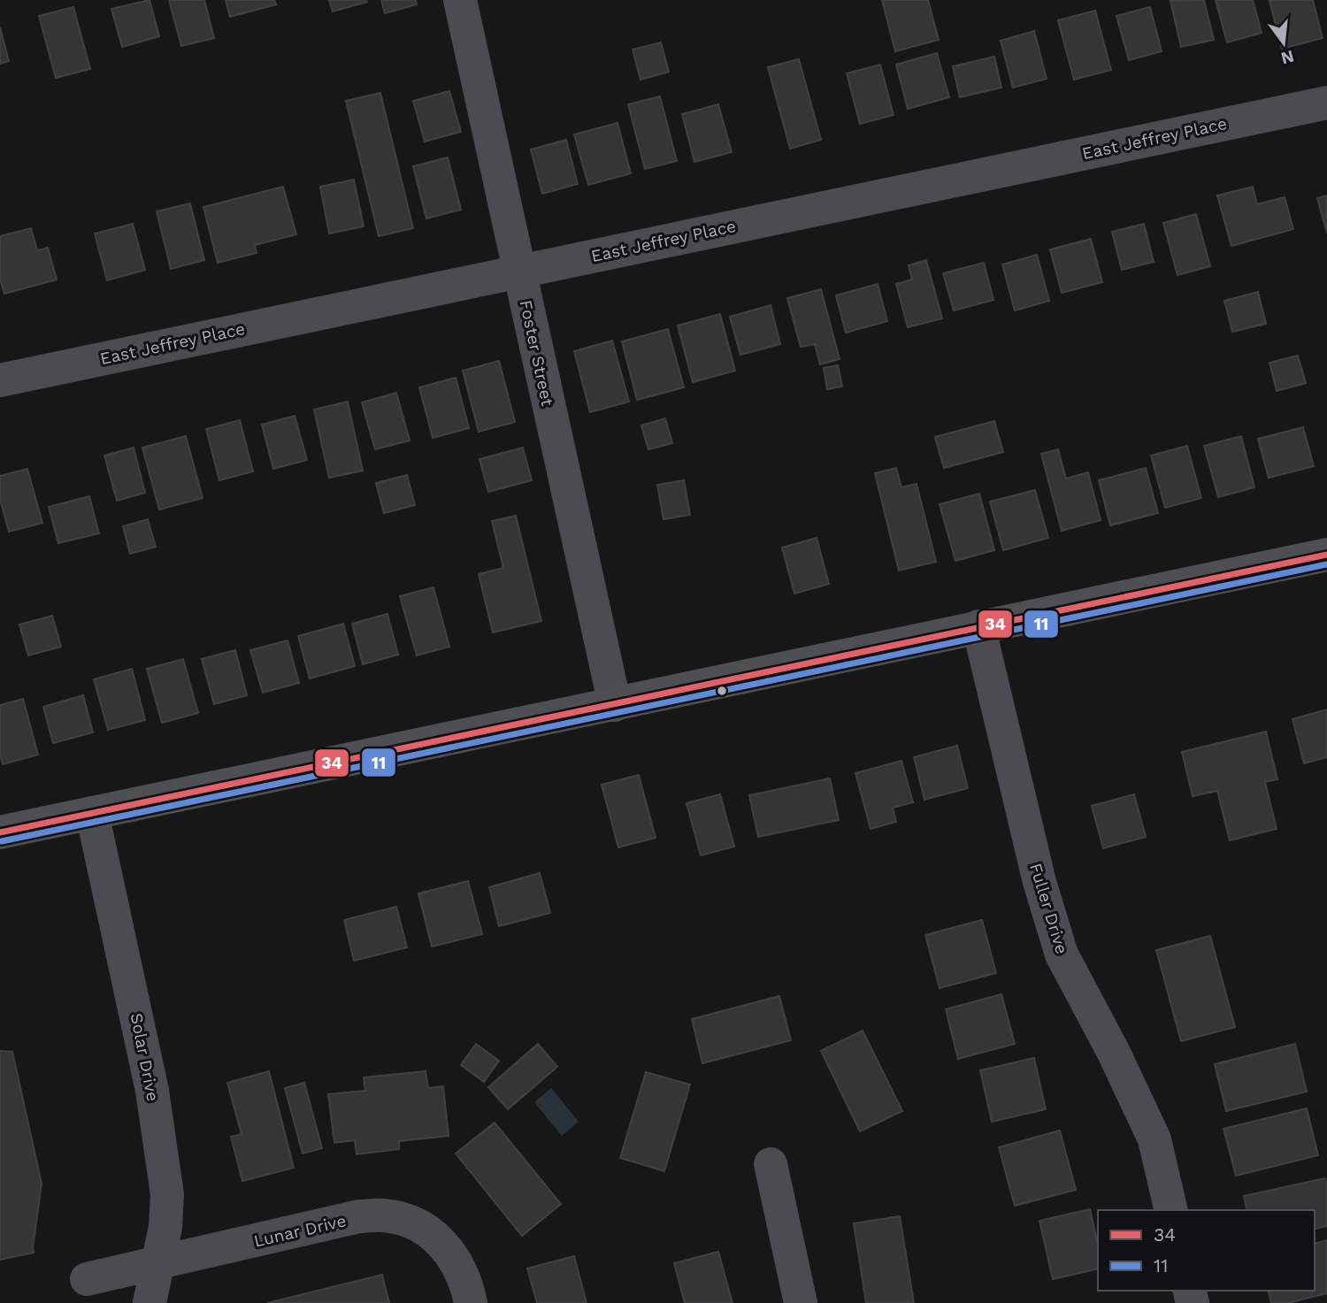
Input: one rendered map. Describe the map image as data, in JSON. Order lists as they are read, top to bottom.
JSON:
{
  "streets": {
    "street": [
      "East Jeffrey Place",
      "Foster Street",
      "Fuller Drive",
      "Solar Drive",
      "Lunar Drive"
    ]
  },
  "crossings": [
    ["East Jeffrey Place", "Foster Street"],
    ["Solar Drive", "Lunar Drive"]
  ],
  "lines": ["transit line 34", "transit line 11"],
  "legend": ["34", "11"],
  "north": "bottom"
}
